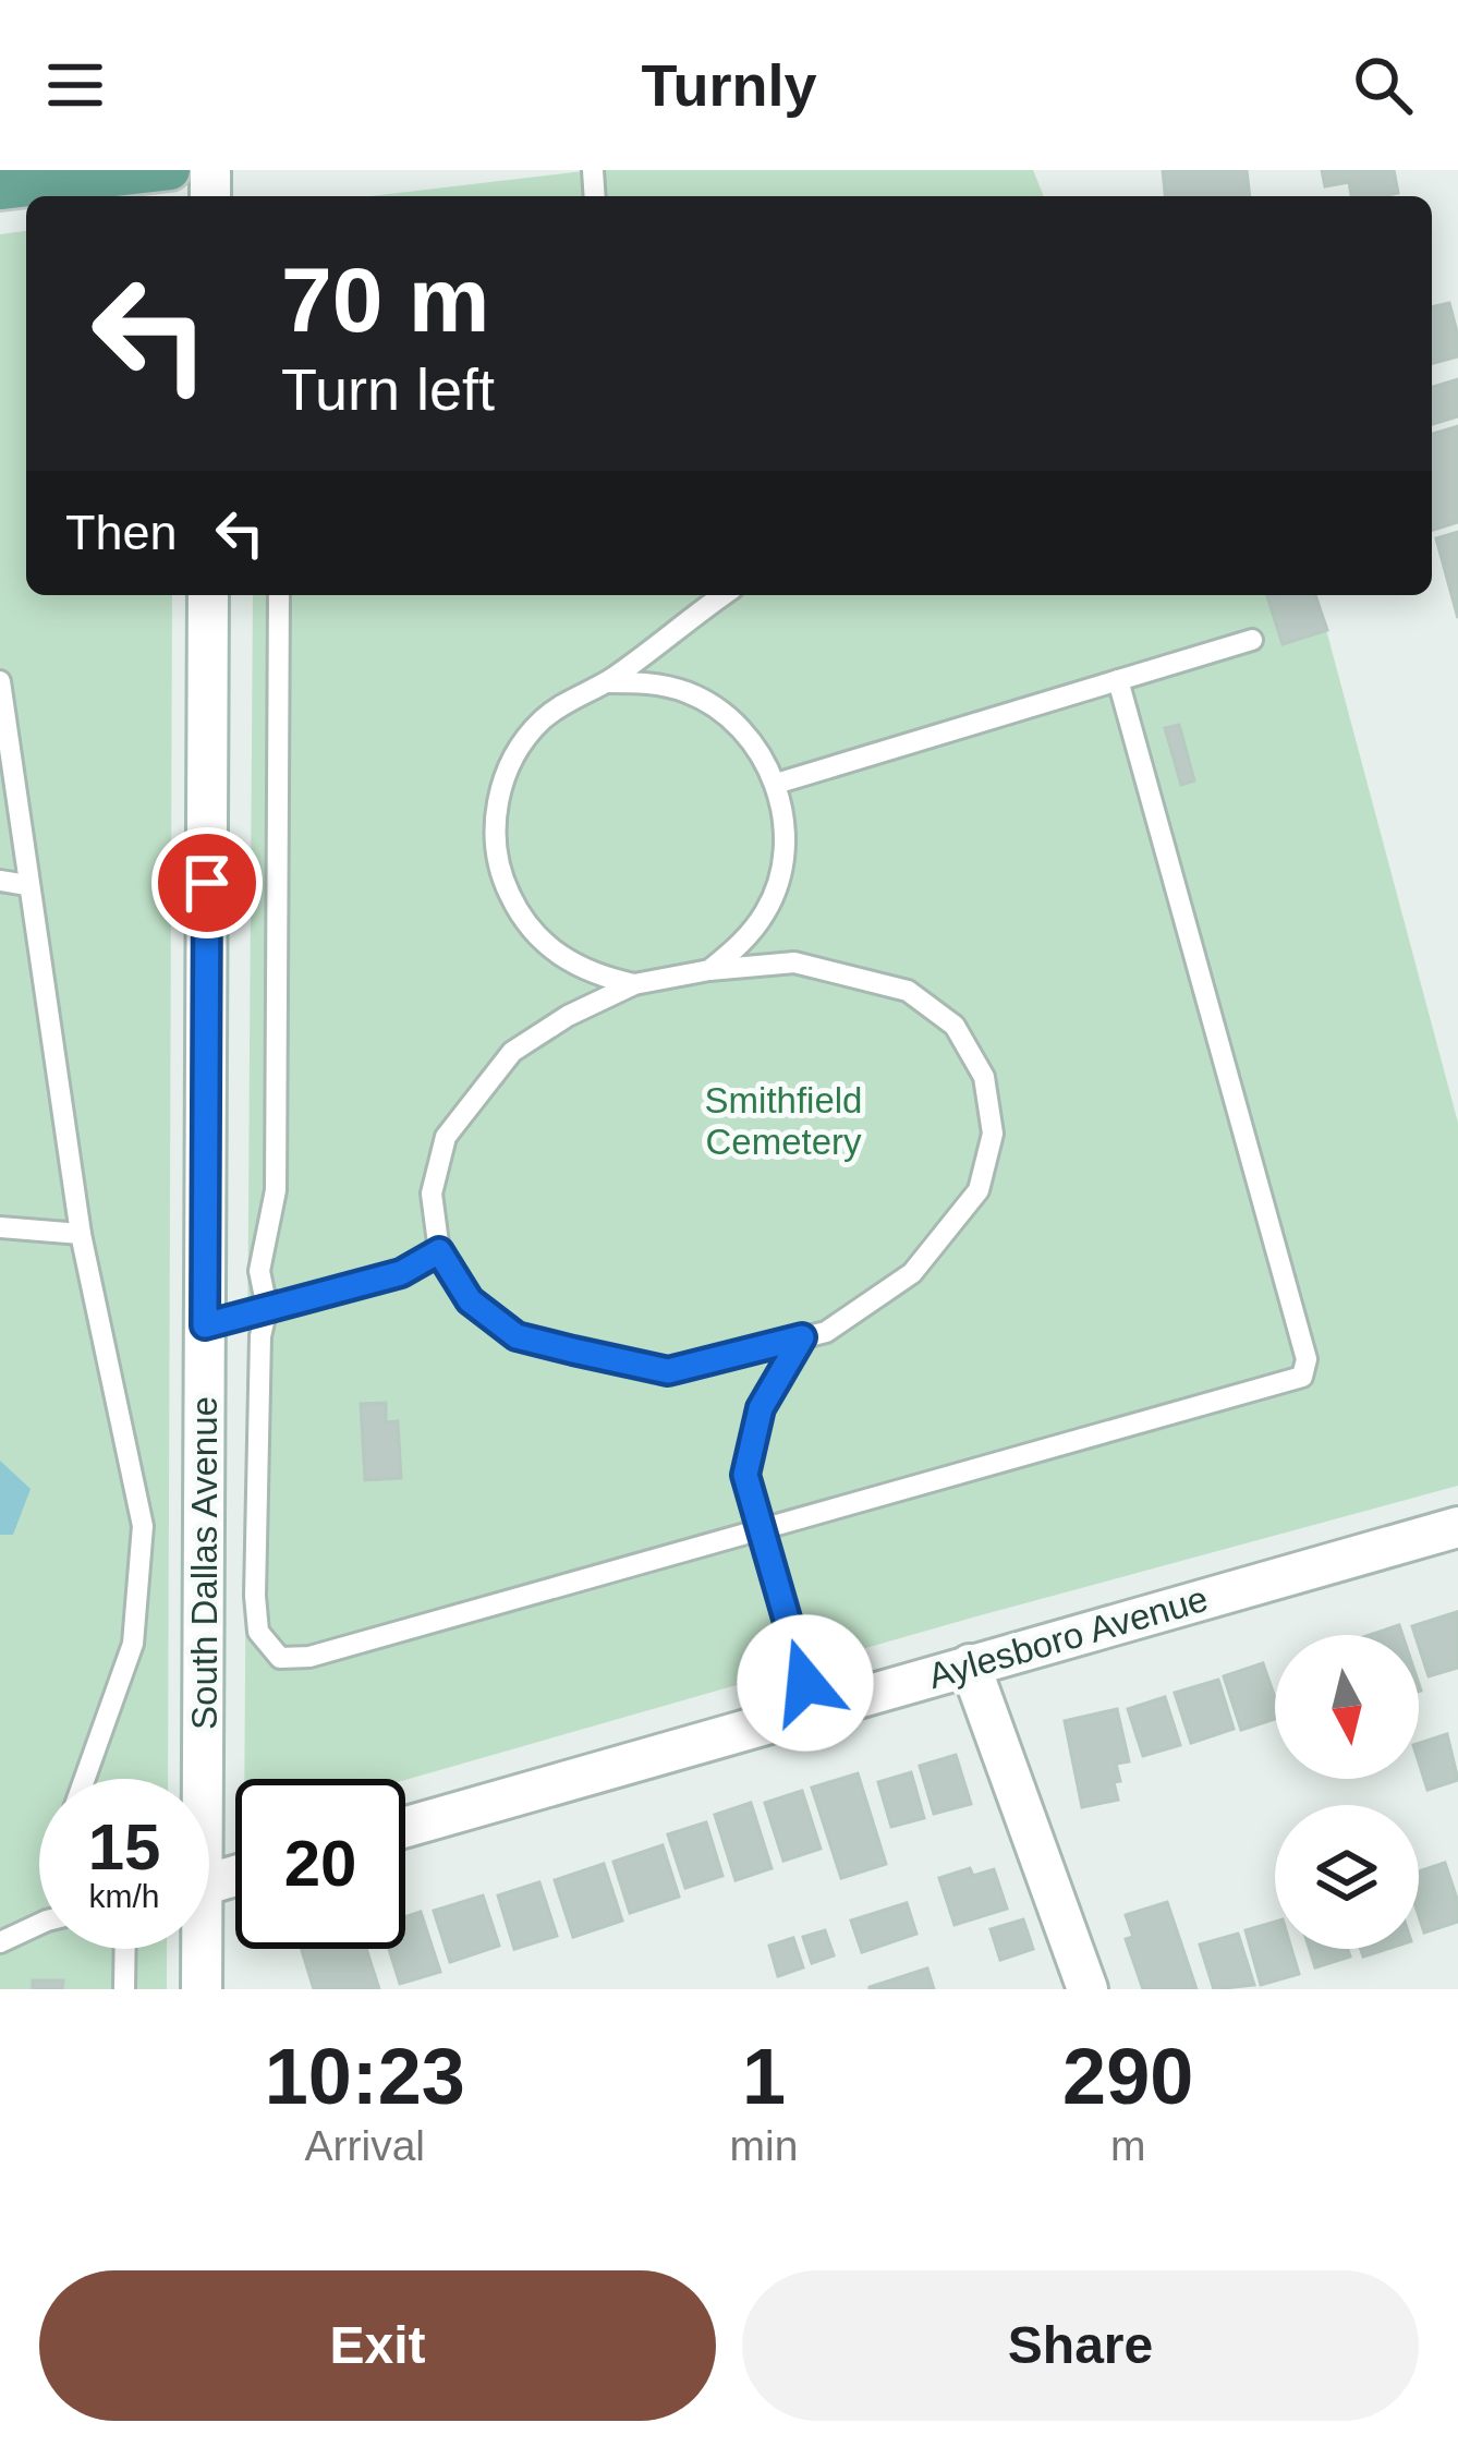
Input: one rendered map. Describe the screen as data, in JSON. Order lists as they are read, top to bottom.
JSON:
{
  "streets": {
    "street": ["South Dallas Avenue", "Aylesboro Avenue"]
  },
  "parks": ["Smithfield Cemetery"],
  "north": "bottom",
  "page": {
    "header": "Turnly",
    "turn": ["70 m", "Turn left"],
    "then": "Then",
    "speed": "15 km/h",
    "limit": "20",
    "eta": [
      "10:23",
      "Arrival",
      "1",
      "min",
      "290",
      "m"
    ],
    "buttons": ["Exit", "Share"]
  }
}
